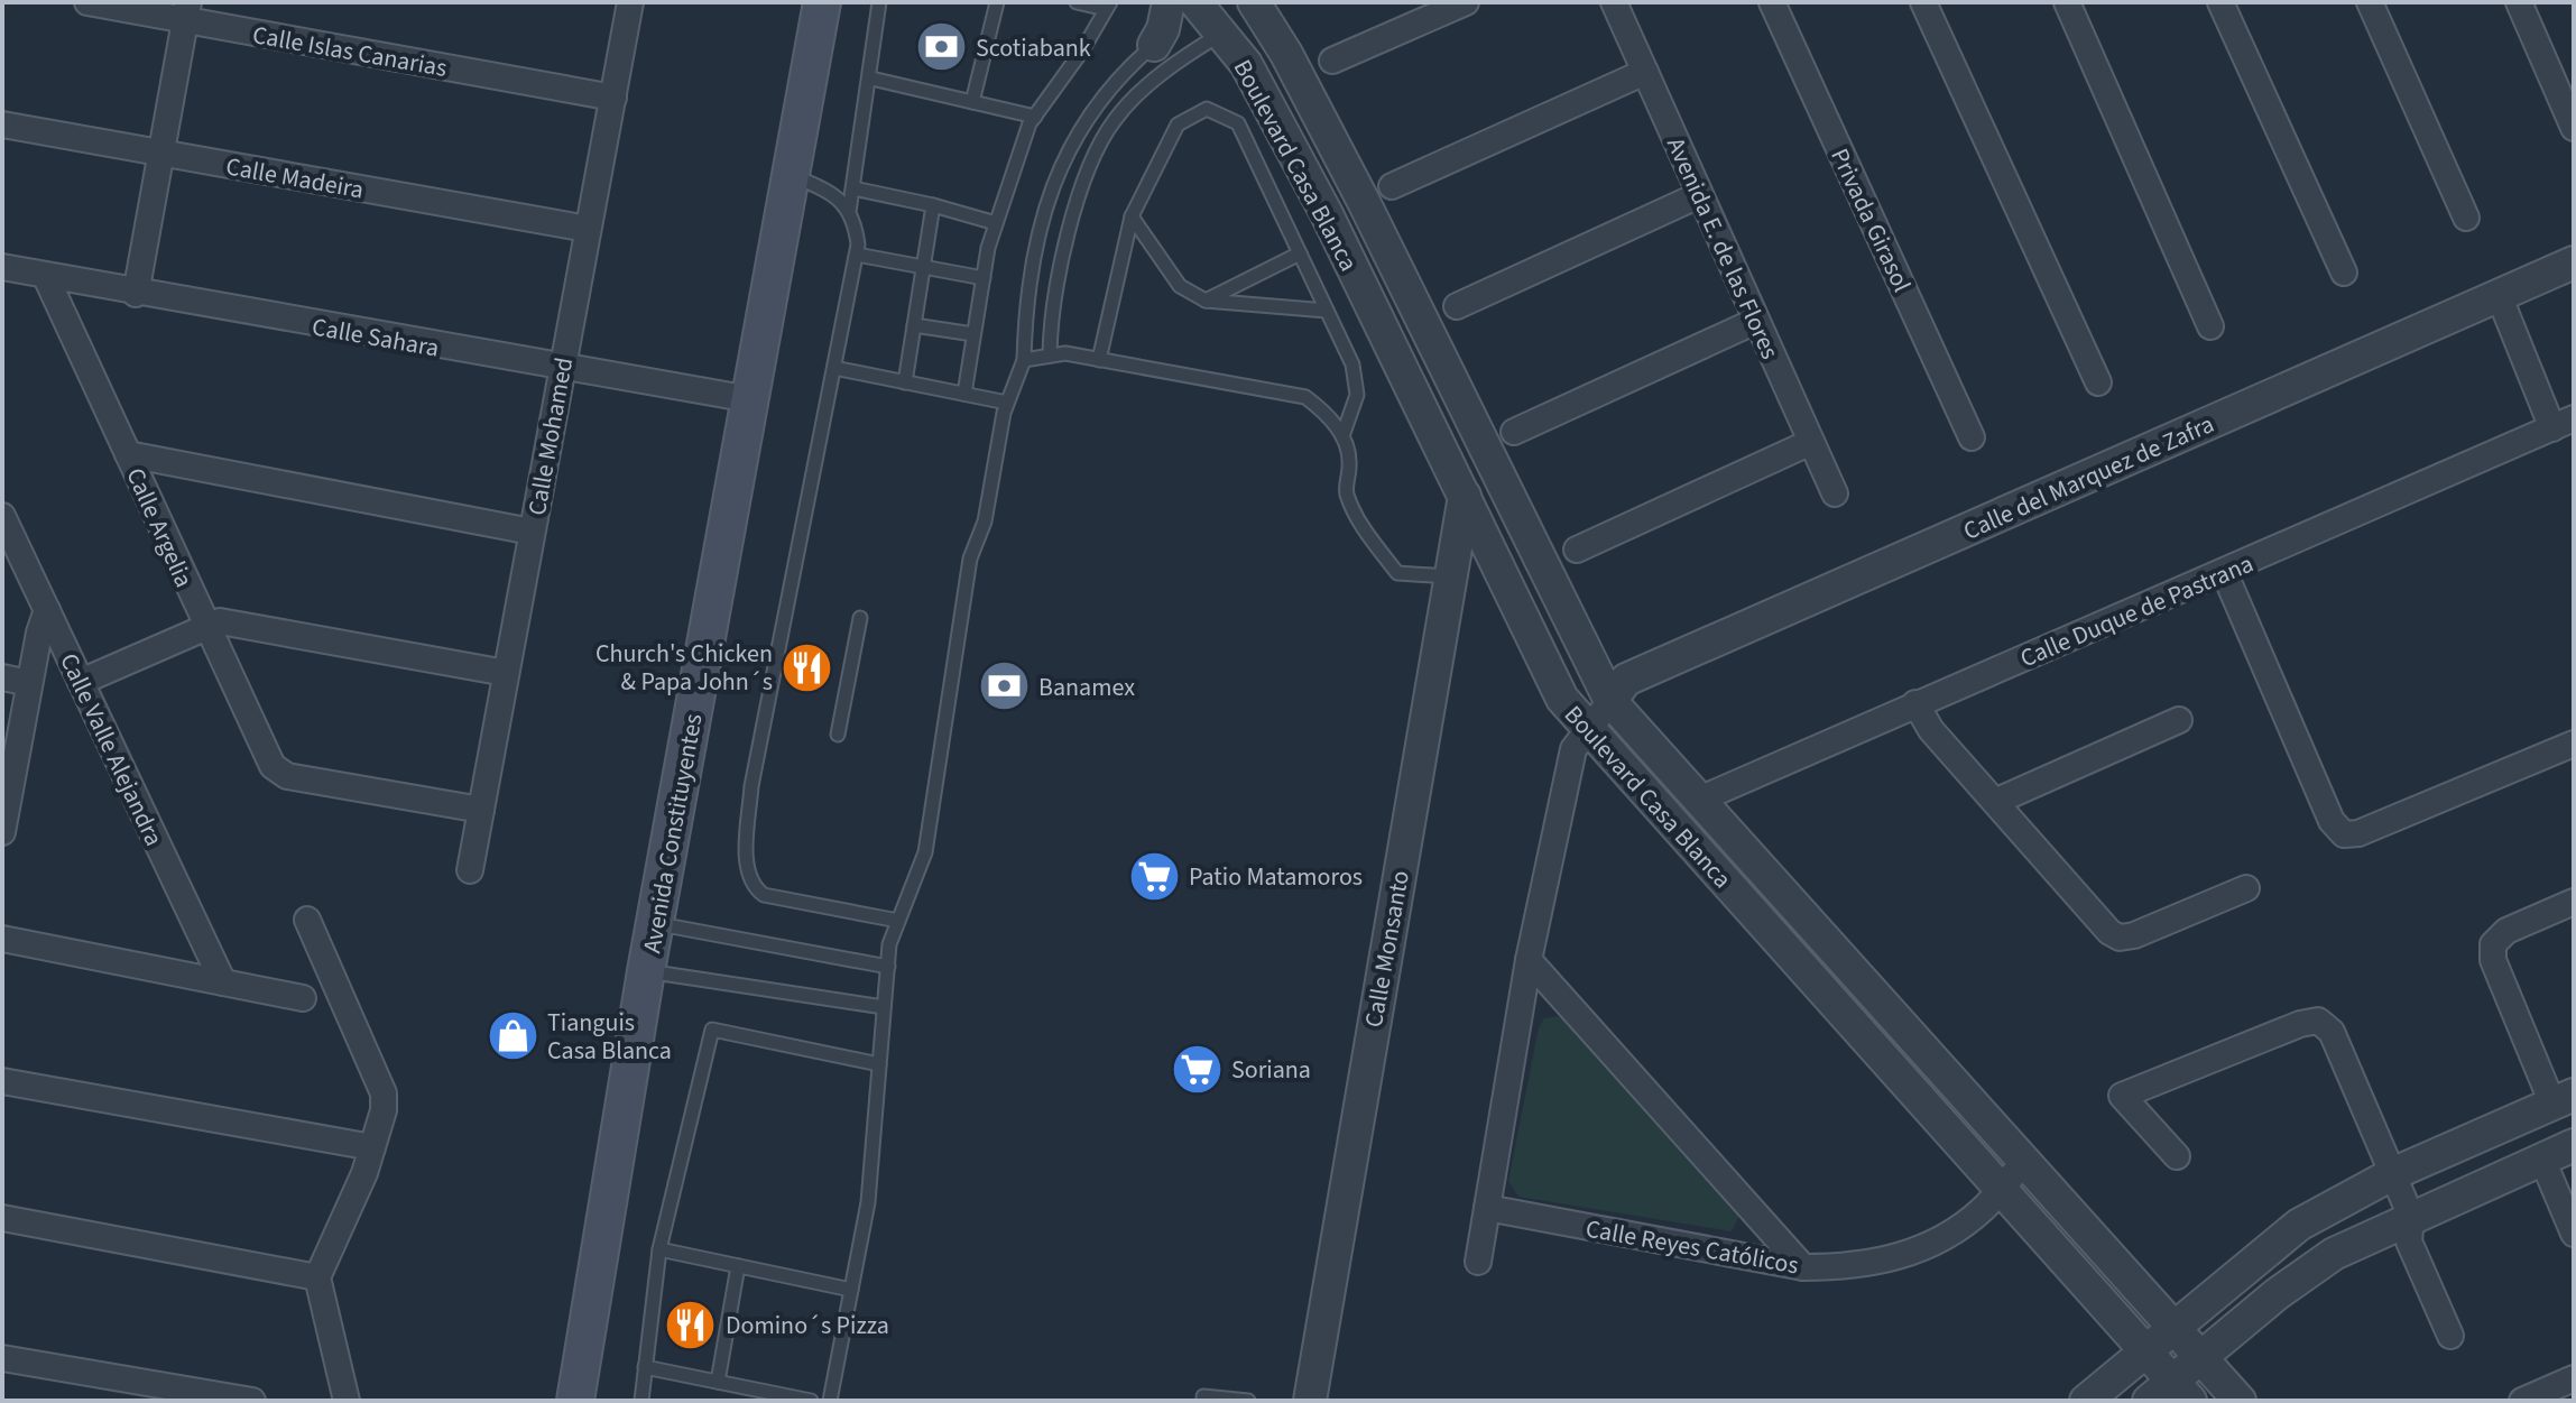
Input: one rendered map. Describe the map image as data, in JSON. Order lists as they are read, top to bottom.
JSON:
{
  "streets": {
    "main road": ["Avenida Constituyentes"],
    "street": [
      "Calle Islas Canarias",
      "Boulevard Casa Blanca",
      "Calle Madeira",
      "Privada Girasol",
      "Avenida E. de las Flores",
      "Calle Sahara",
      "Calle Mohamed",
      "Calle del Marquez de Zafra",
      "Calle Argelia",
      "Calle Duque de Pastrana",
      "Calle Valle Alejandra",
      "Calle Monsanto",
      "Calle Reyes Católicos"
    ]
  },
  "crossings": [
    ["Calle Islas Canarias", "Calle Mohamed"],
    ["Boulevard Casa Blanca", "Calle del Marquez de Zafra"],
    ["Boulevard Casa Blanca", "Calle Duque de Pastrana"],
    ["Boulevard Casa Blanca", "Calle Monsanto"],
    ["Boulevard Casa Blanca", "Calle Reyes Católicos"],
    ["Calle Madeira", "Calle Mohamed"],
    ["Calle Sahara", "Calle Mohamed"],
    ["Calle Sahara", "Calle Argelia"],
    ["Calle Sahara", "Avenida Constituyentes"],
    ["Calle Mohamed", "Calle Argelia"]
  ],
  "places": {
    "bank": ["Scotiabank", "Banamex"],
    "restaurant": ["Church's Chicken & Papa John´s", "Domino´s Pizza"],
    "supermarket": ["Patio Matamoros", "Soriana"],
    "shop": ["Tianguis Casa Blanca"]
  }
}
